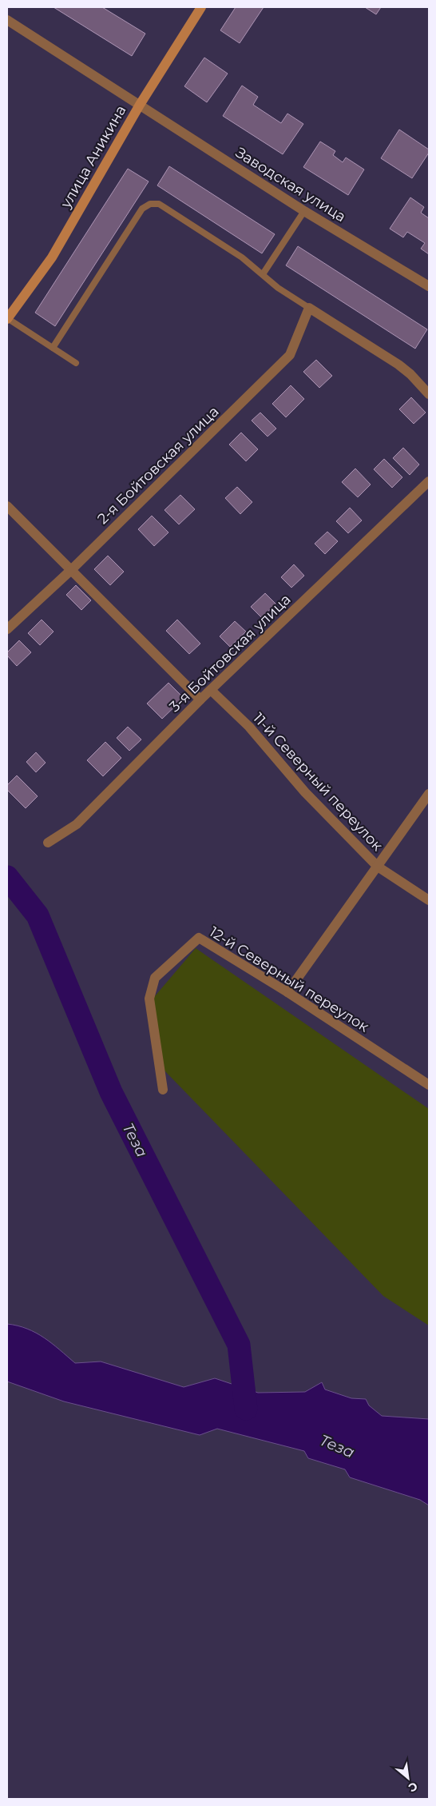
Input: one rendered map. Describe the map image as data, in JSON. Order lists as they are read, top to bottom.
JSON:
{
  "streets": {
    "street": [
      "улица Аникина",
      "Заводская улица",
      "2-я Бойтовская улица",
      "3-я Бойтовская улица",
      "11-й Северный переулок",
      "12-й Северный переулок"
    ]
  },
  "crossings": [
    ["улица Аникина", "Заводская улица"],
    ["3-я Бойтовская улица", "11-й Северный переулок"]
  ],
  "water": ["Теза"],
  "north": "bottom right"
}
